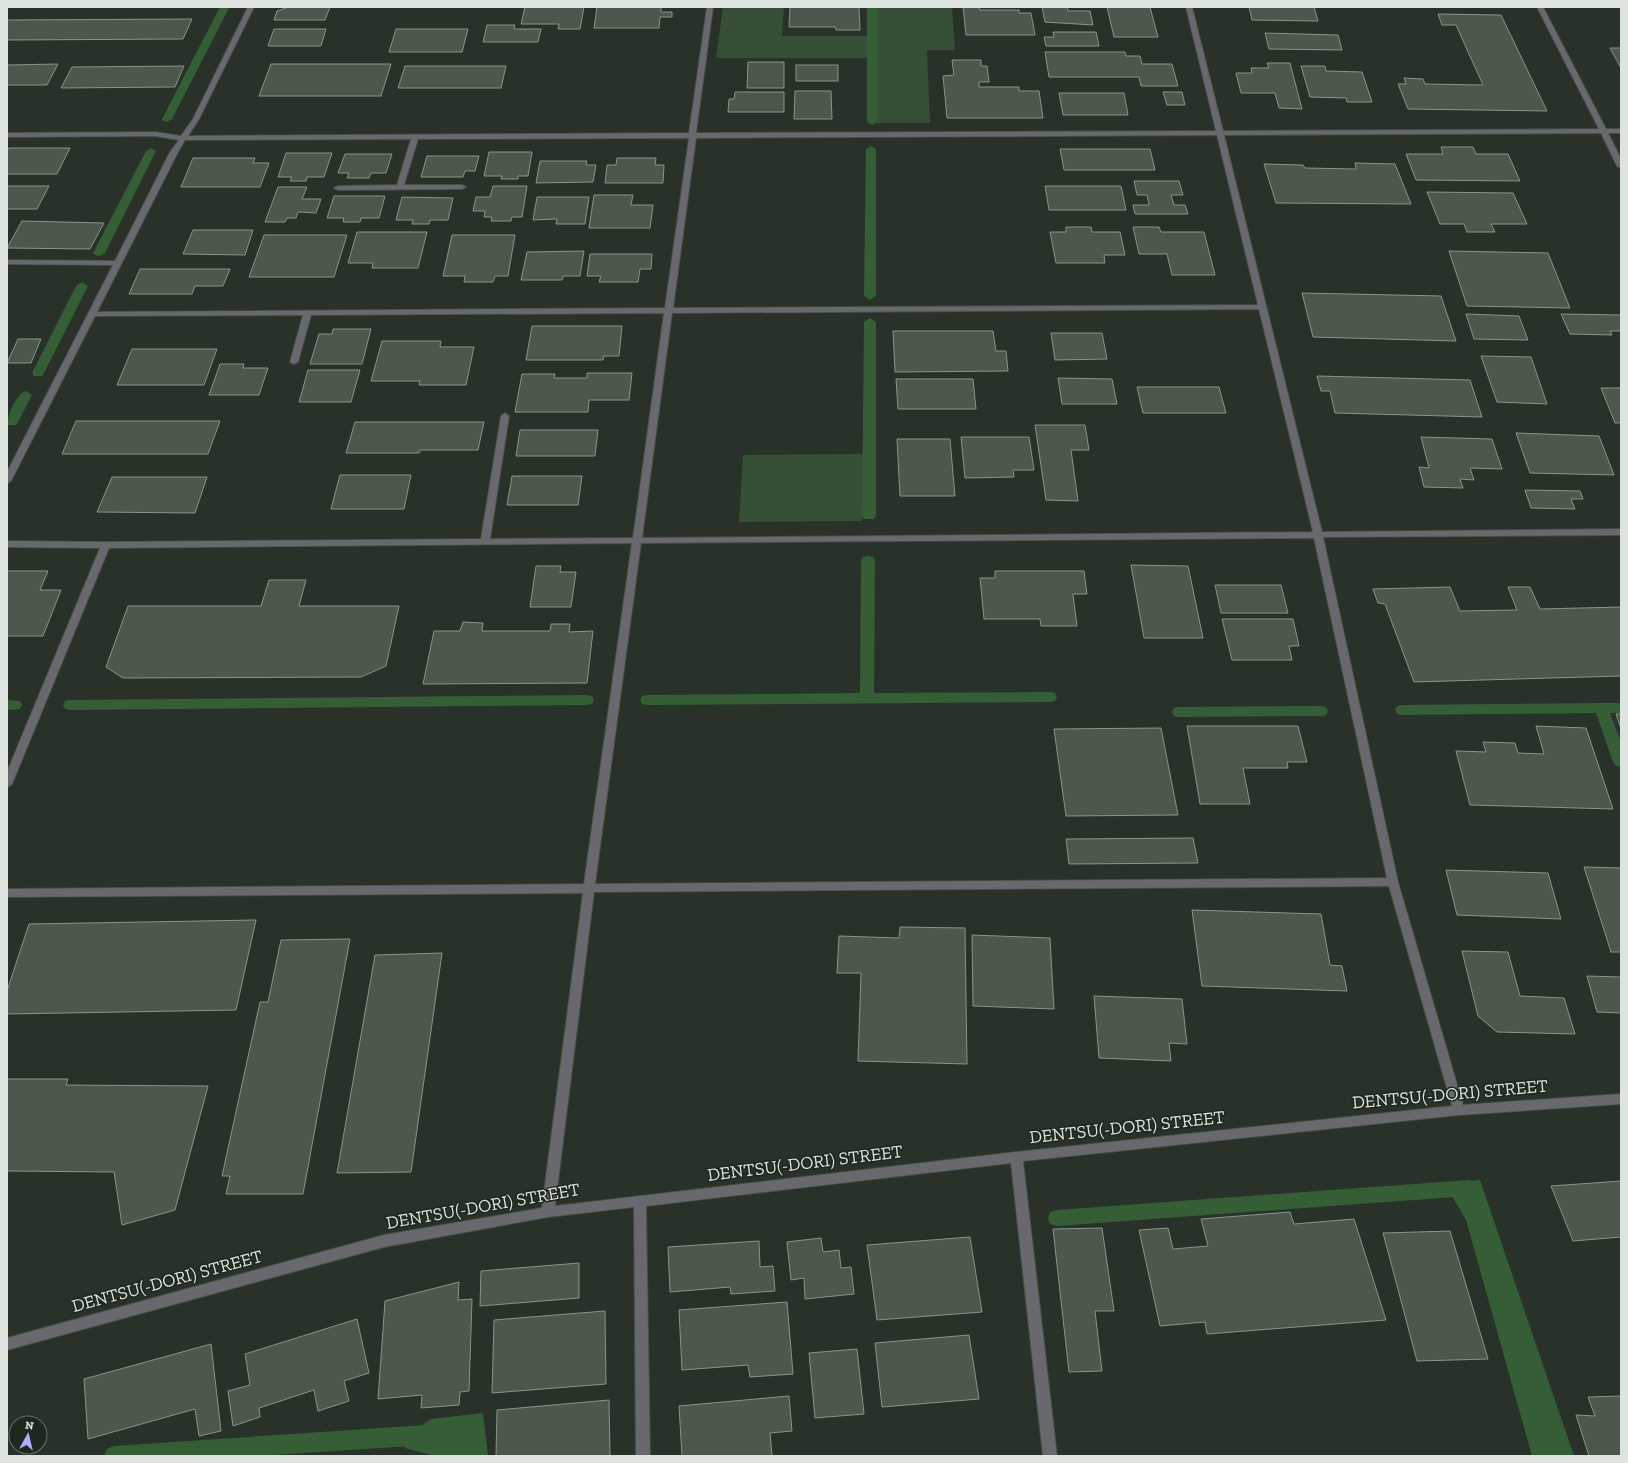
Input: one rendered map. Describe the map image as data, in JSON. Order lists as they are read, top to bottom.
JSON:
{
  "streets": {
    "street": ["DENTSU(-DORI) STREET"]
  },
  "north": "top"
}
